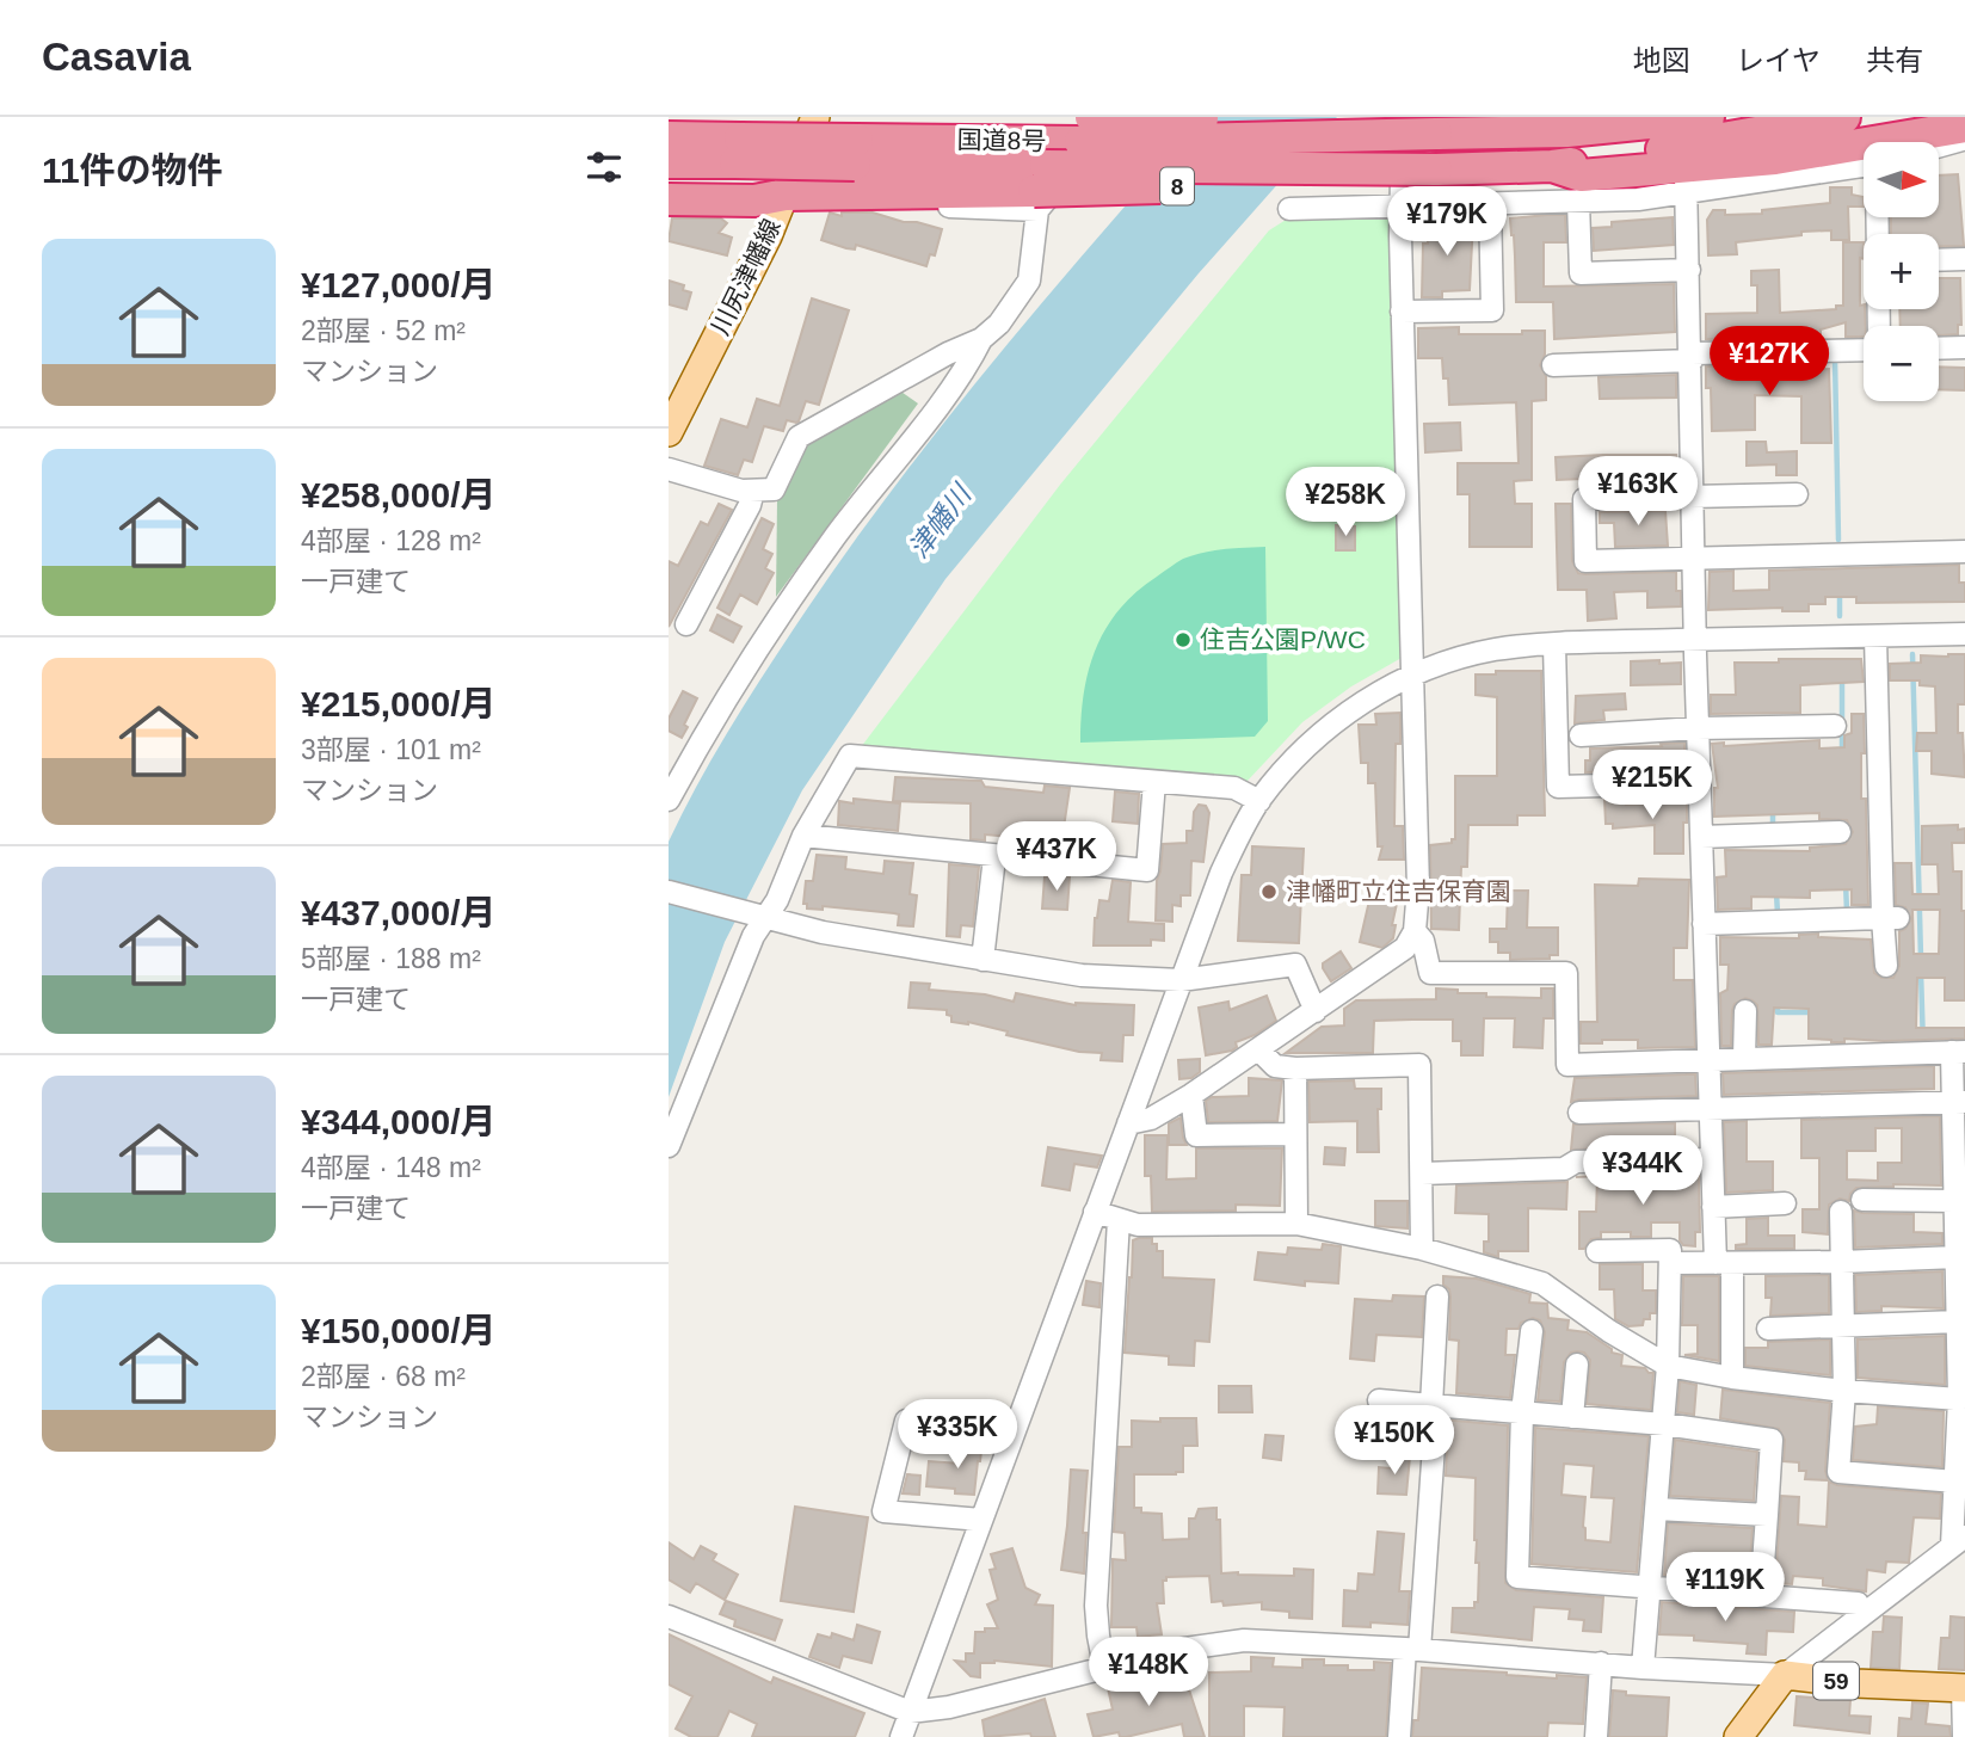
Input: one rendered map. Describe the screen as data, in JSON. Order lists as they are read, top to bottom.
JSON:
{
  "streets": {
    "highway": ["国道8号", "8"],
    "main road": ["川尻津幡線", "59"]
  },
  "crossings": [
    ["国道8号", "8"]
  ],
  "water": ["津幡川"],
  "places": ["住吉公園P/WC", "津幡町立住吉保育園"],
  "north": "right",
  "page": {
    "header": "Casavia",
    "nav": ["地図", "レイヤ", "共有"],
    "heading": "11件の物件",
    "map_buttons": ["+", "−"],
    "price": [
      "¥179K",
      "¥127K",
      "¥163K",
      "¥258K",
      "¥215K",
      "¥437K",
      "¥344K",
      "¥335K",
      "¥150K",
      "¥119K",
      "¥148K"
    ],
    "list": [
      {
        "name": "¥127,000/月",
        "note": "2部屋 · 52 m² · マンション"
      },
      {
        "name": "¥258,000/月",
        "note": "4部屋 · 128 m² · 一戸建て"
      },
      {
        "name": "¥215,000/月",
        "note": "3部屋 · 101 m² · マンション"
      },
      {
        "name": "¥437,000/月",
        "note": "5部屋 · 188 m² · 一戸建て"
      },
      {
        "name": "¥344,000/月",
        "note": "4部屋 · 148 m² · 一戸建て"
      },
      {
        "name": "¥150,000/月",
        "note": "2部屋 · 68 m² · マンション"
      }
    ]
  }
}
